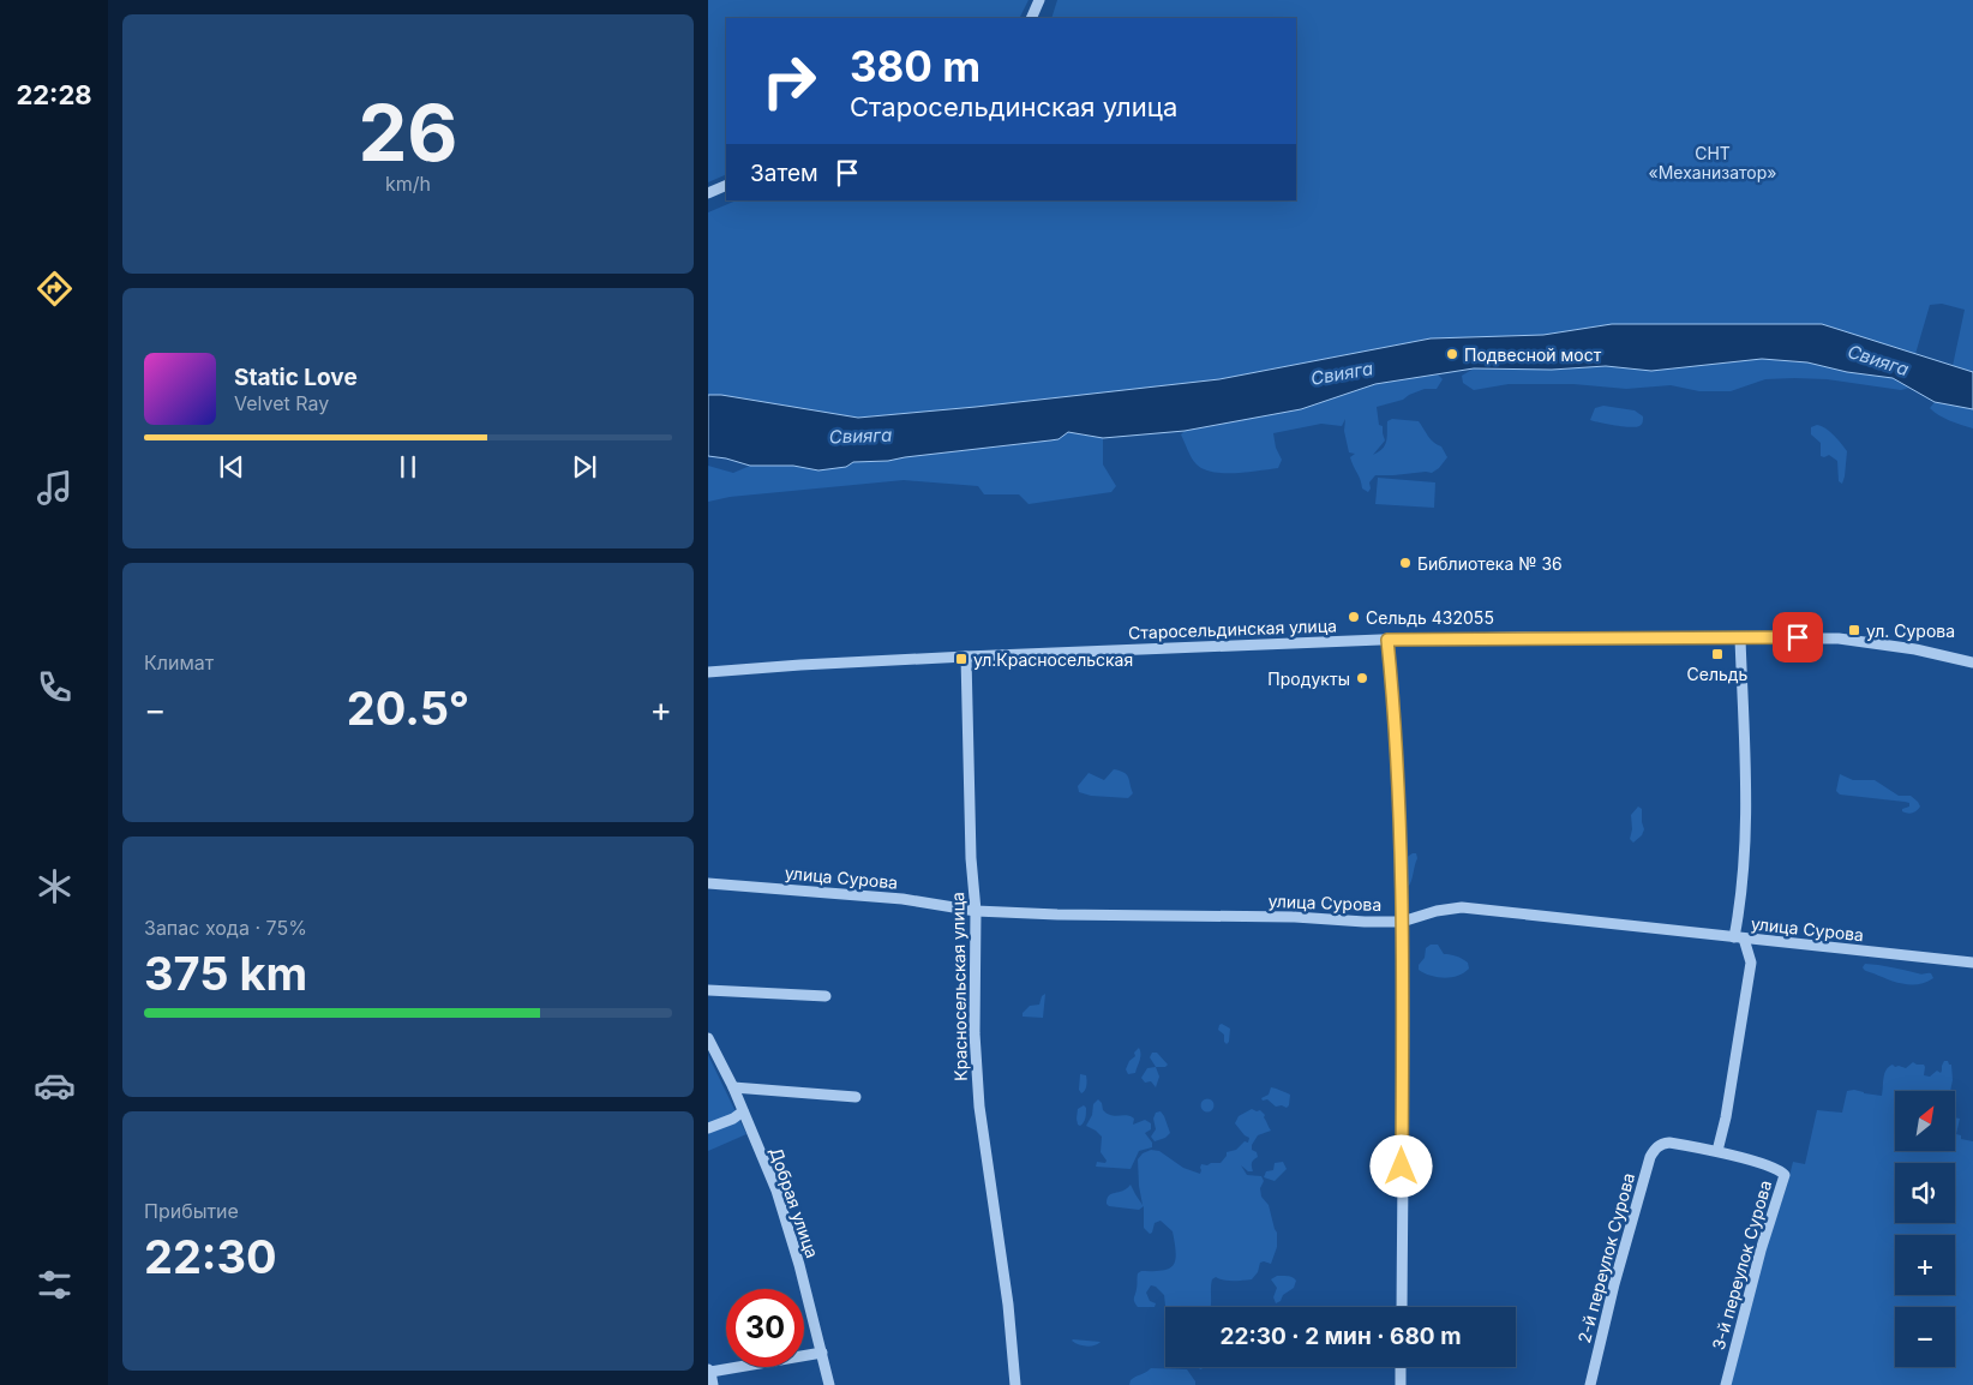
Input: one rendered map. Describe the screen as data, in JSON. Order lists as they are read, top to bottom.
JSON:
{
  "streets": {
    "street": [
      "Старосельдинская улица",
      "улица Сурова",
      "Красносельская улица",
      "Добрая улица",
      "2-й переулок Сурова",
      "3-й переулок Сурова"
    ]
  },
  "crossings": [
    ["Старосельдинская улица", "Красносельская улица"],
    ["улица Сурова", "Красносельская улица"],
    ["2-й переулок Сурова", "3-й переулок Сурова"]
  ],
  "water": ["Свияга"],
  "parks": ["СНТ «Механизатор»"],
  "places": {
    "other": [
      "Подвесной мост",
      "Библиотека № 36",
      "Сельдь 432055",
      "Продукты"
    ],
    "transit": ["ул. Сурова", "Сельдь", "ул.Красносельская"]
  },
  "north": "top right",
  "page": {
    "tabs": "22:28",
    "tile": [
      ["26", "km/h"],
      "Климат",
      ["Запас хода · 75%", "375 km"],
      ["Прибытие", "22:30"]
    ],
    "turn": ["380 m", "Старосельдинская улица"],
    "then": "Затем",
    "song": ["Static Love", "Velvet Ray"],
    "heat": ["−", "20.5°", "+"],
    "map_buttons": ["+", "−"],
    "limit": "30",
    "trip": "22:30 · 2 мин · 680 m"
  }
}
